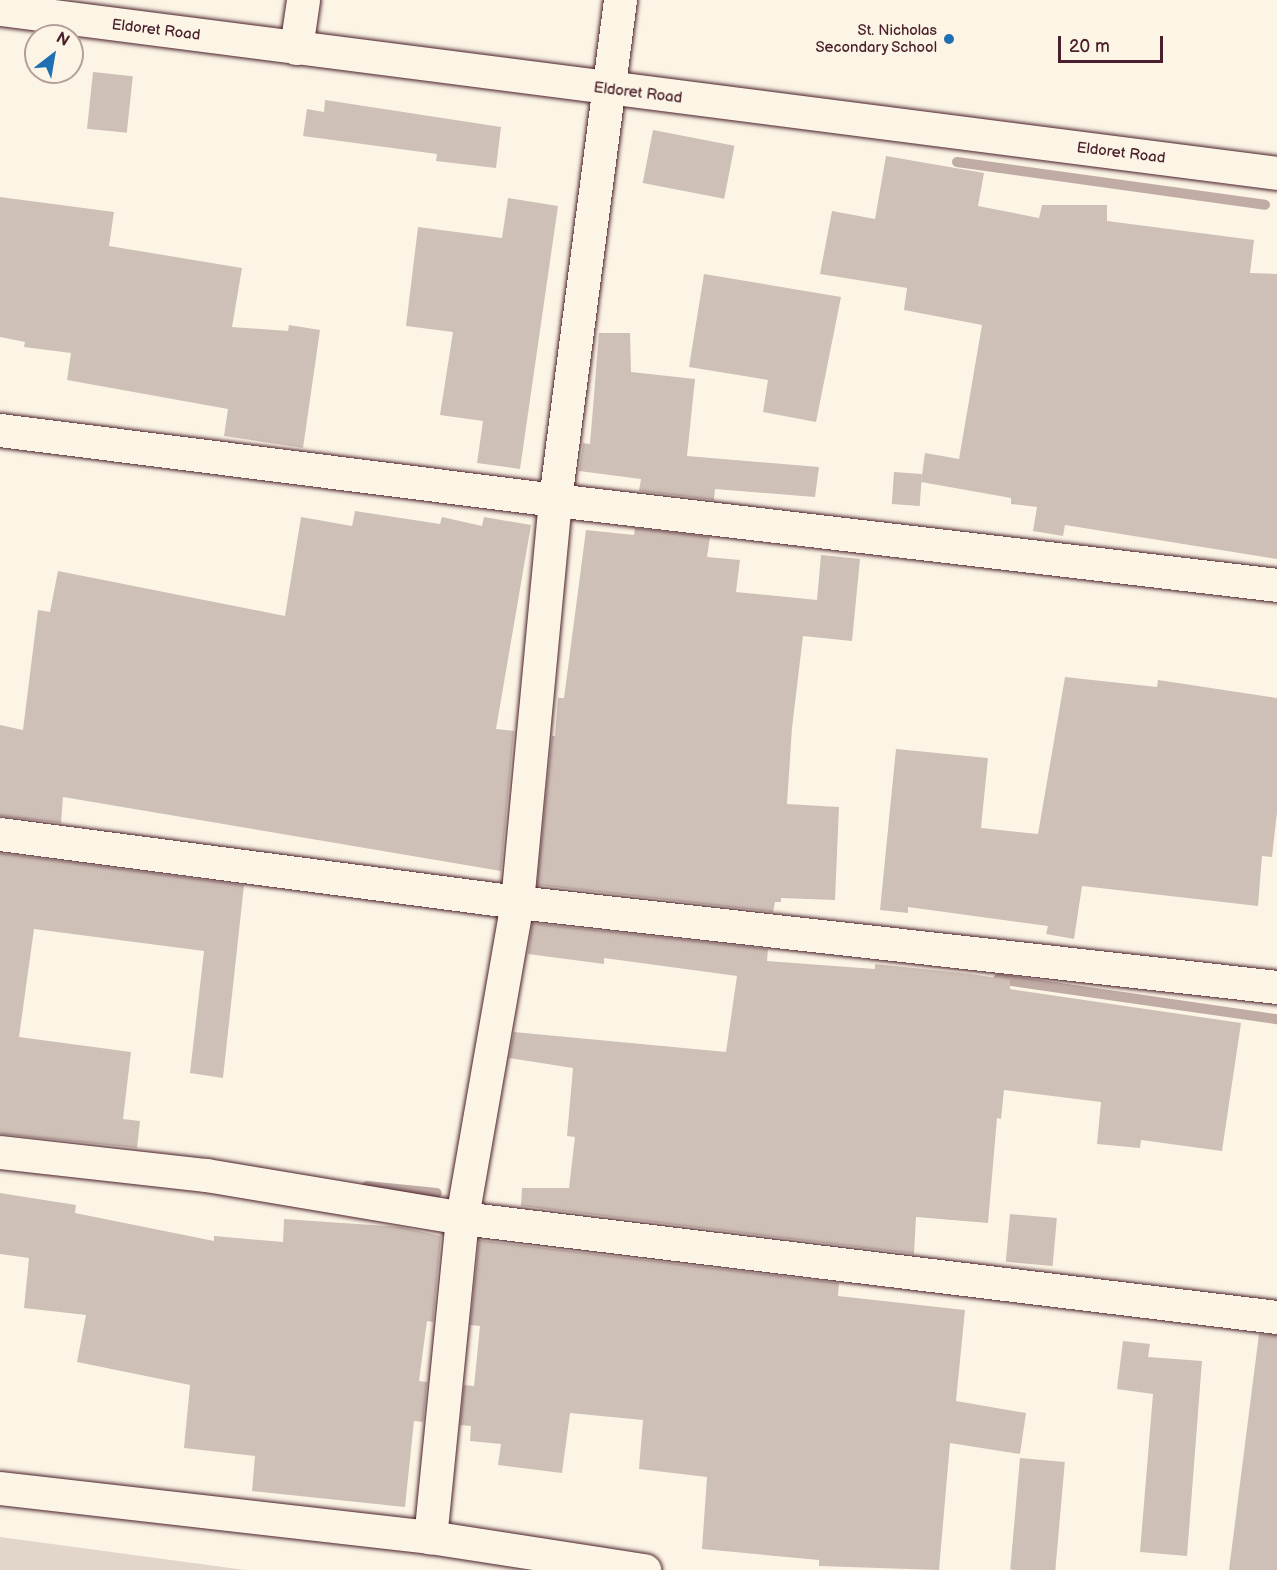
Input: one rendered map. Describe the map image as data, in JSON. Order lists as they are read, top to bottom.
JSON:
{
  "streets": {
    "street": ["Eldoret Road"]
  },
  "places": ["St. Nicholas Secondary School"],
  "scale_bar": "20 m",
  "north": "top right"
}
